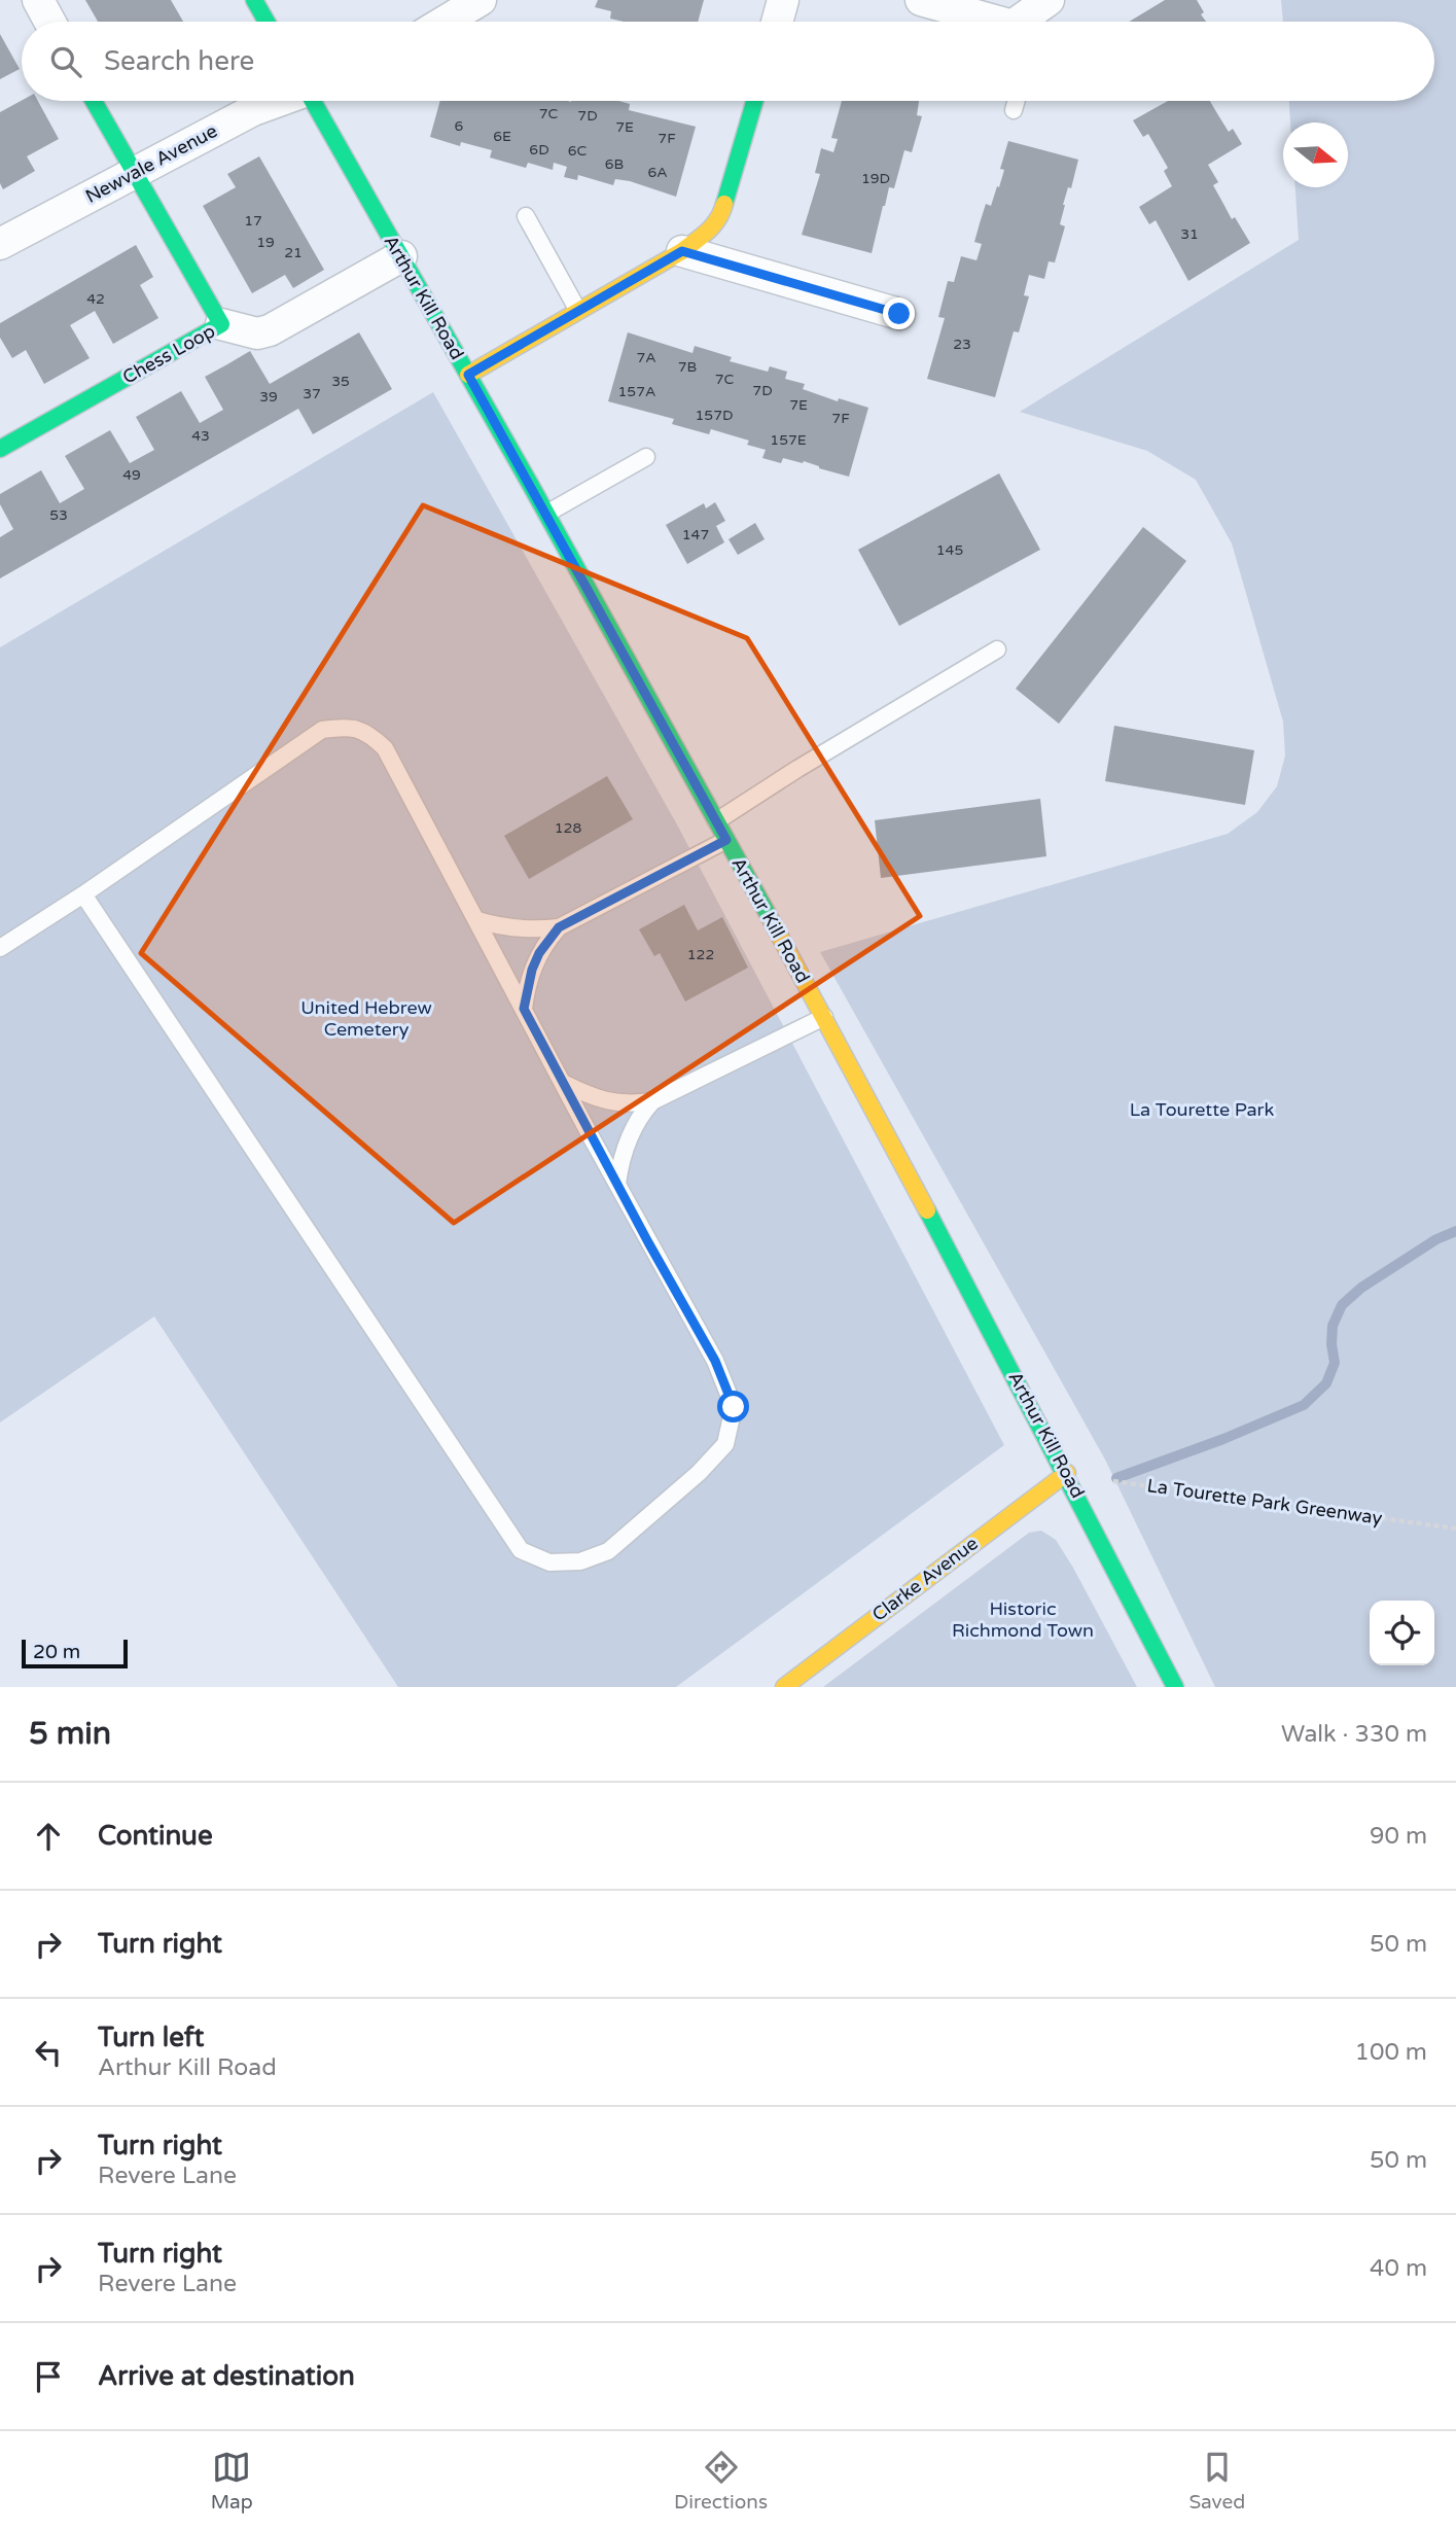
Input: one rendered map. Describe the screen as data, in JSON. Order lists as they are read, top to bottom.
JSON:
{
  "streets": {
    "street": [
      "Newvale Avenue",
      "Arthur Kill Road",
      "Chess Loop",
      "Clarke Avenue"
    ],
    "path": ["La Tourette Park Greenway"]
  },
  "crossings": [
    ["Newvale Avenue", "Chess Loop"],
    ["Arthur Kill Road", "La Tourette Park Greenway"],
    ["Arthur Kill Road", "Clarke Avenue"],
    ["La Tourette Park Greenway", "Clarke Avenue"]
  ],
  "parks": ["United Hebrew Cemetery", "La Tourette Park", "Historic Richmond Town"],
  "house_numbers": [
    "7C",
    "7D",
    "6",
    "7E",
    "6E",
    "7F",
    "6D",
    "6C",
    "6B",
    "6A",
    "19D",
    "17",
    "31",
    "19",
    "21",
    "42",
    "23",
    "7A",
    "7B",
    "7C",
    "35",
    "7D",
    "157A",
    "37",
    "39",
    "7E",
    "157D",
    "7F",
    "43",
    "157E",
    "49",
    "53",
    "147",
    "145",
    "128",
    "122"
  ],
  "scale_bar": "20 m",
  "north": "right",
  "page": {
    "search": "Search here",
    "scale": "20 m",
    "heading": ["5 min", "Walk · 330 m"],
    "list": [
      ["Continue", "90 m"],
      ["Turn right", "50 m"],
      ["Turn left", "Arthur Kill Road", "100 m"],
      ["Turn right", "Revere Lane", "50 m"],
      ["Turn right", "Revere Lane", "40 m"],
      "Arrive at destination"
    ],
    "nav": ["Map", "Directions", "Saved"]
  }
}
